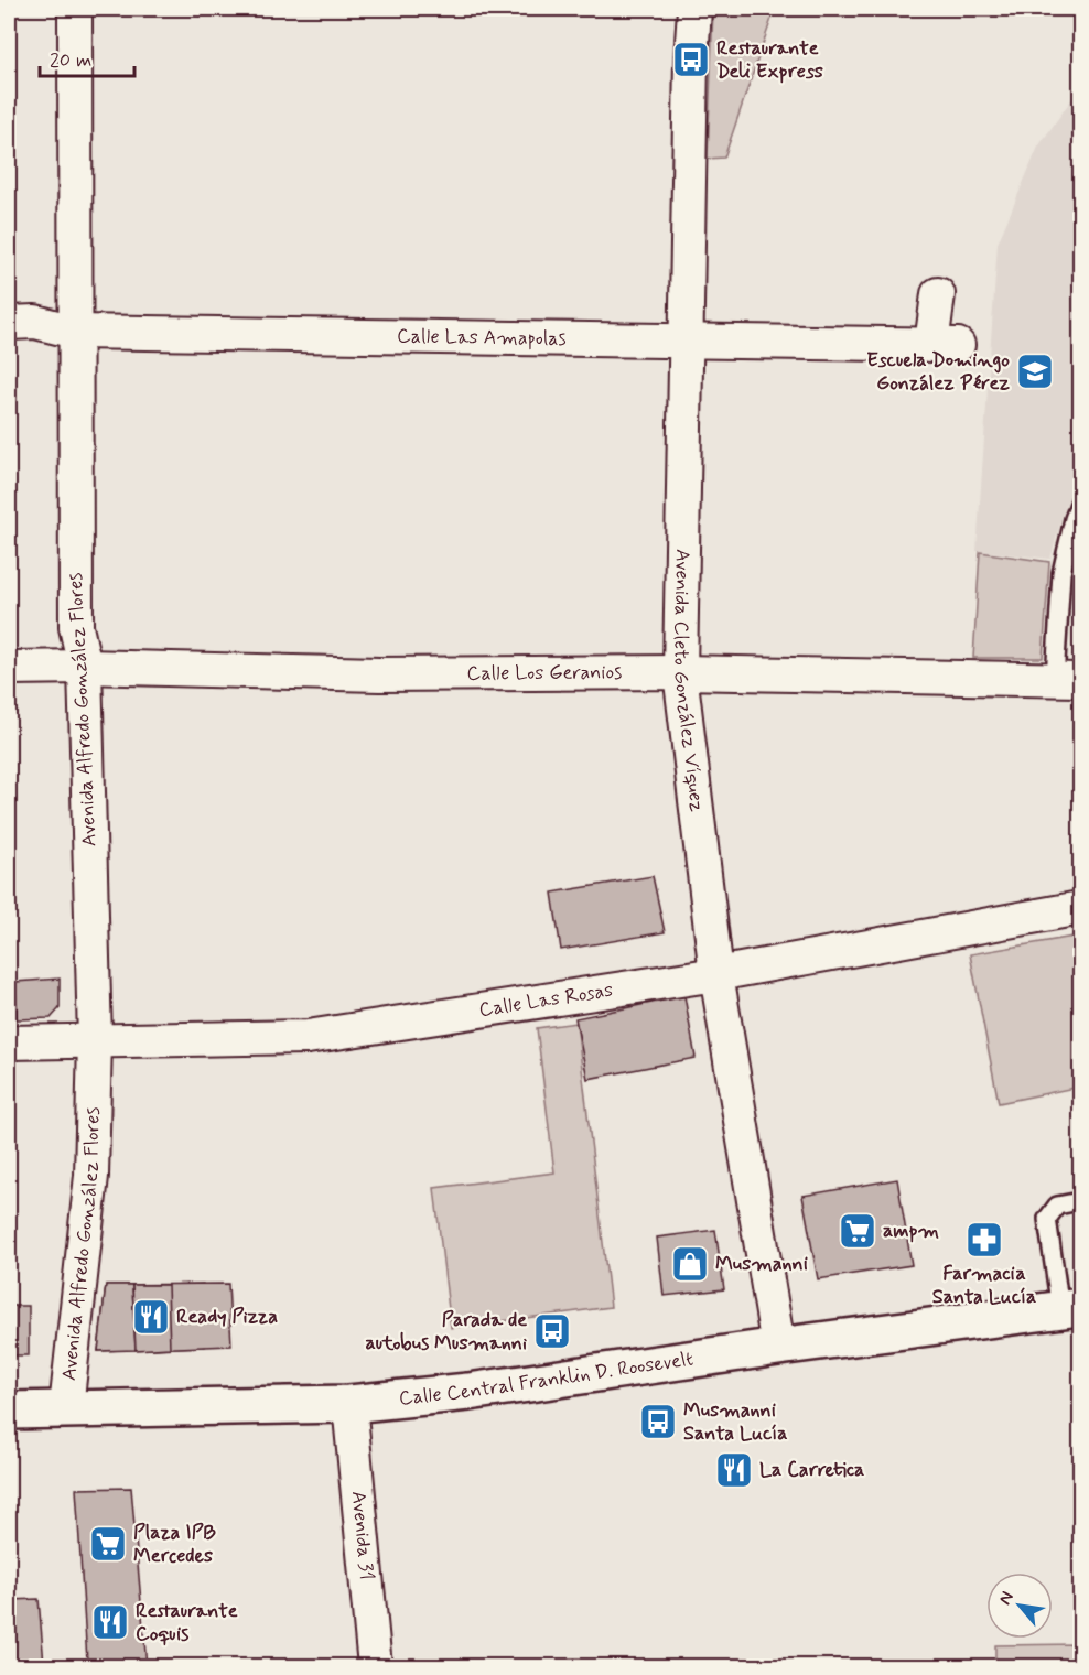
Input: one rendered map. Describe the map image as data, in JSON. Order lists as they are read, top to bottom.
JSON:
{
  "streets": {
    "main road": ["Calle Central Franklin D. Roosevelt"],
    "street": [
      "Calle Las Amapolas",
      "Calle Los Geranios",
      "Avenida Cleto González Víquez",
      "Avenida Alfredo González Flores",
      "Calle Las Rosas",
      "Avenida 31"
    ]
  },
  "crossings": [
    ["Calle Las Amapolas", "Avenida Cleto González Víquez"],
    ["Calle Las Amapolas", "Avenida Alfredo González Flores"],
    ["Calle Los Geranios", "Avenida Cleto González Víquez"],
    ["Calle Los Geranios", "Avenida Alfredo González Flores"],
    ["Avenida Cleto González Víquez", "Calle Las Rosas"],
    ["Avenida Cleto González Víquez", "Calle Central Franklin D. Roosevelt"],
    ["Avenida Alfredo González Flores", "Calle Las Rosas"],
    ["Avenida Alfredo González Flores", "Calle Central Franklin D. Roosevelt"],
    ["Calle Central Franklin D. Roosevelt", "Avenida 31"]
  ],
  "places": {
    "bus stop": ["Restaurante Deli Express", "Parada de autobus Musmanni", "Musmanni Santa Lucía"],
    "school or university": ["Escuela Domingo González Pérez"],
    "supermarket": ["ampm", "Plaza IPB Mercedes"],
    "pharmacy": ["Farmacia Santa Lucía"],
    "shop": ["Musmanni"],
    "restaurant": ["Ready Pizza", "La Carretica", "Restaurante Coquis"]
  },
  "scale_bar": "20 m",
  "north": "top left"
}
